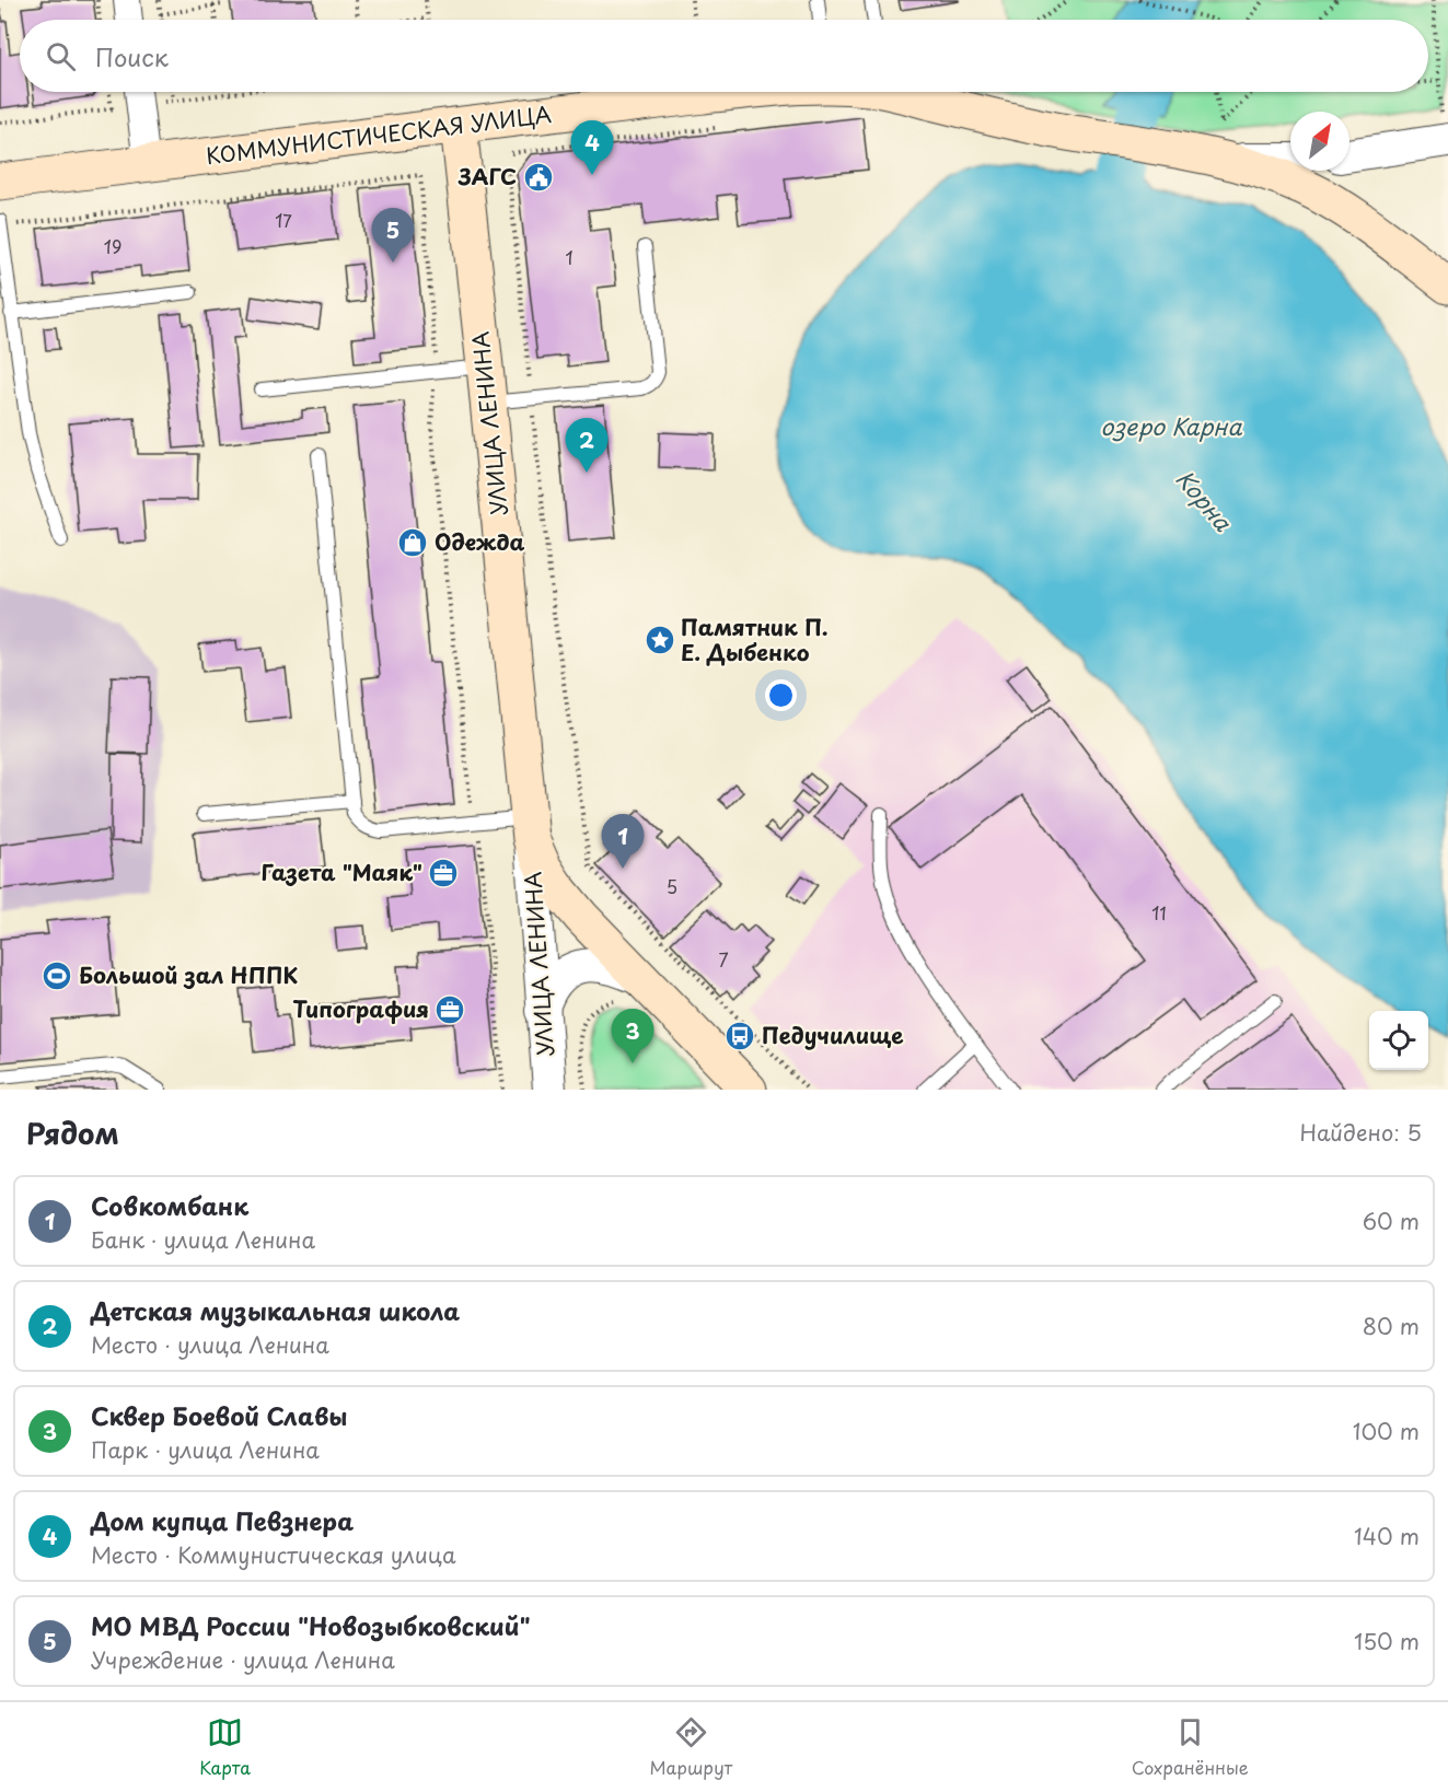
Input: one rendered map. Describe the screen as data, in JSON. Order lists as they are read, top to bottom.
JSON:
{
  "streets": {
    "main road": ["КОММУНИСТИЧЕСКАЯ УЛИЦА", "УЛИЦА ЛЕНИНА"]
  },
  "crossings": [
    ["КОММУНИСТИЧЕСКАЯ УЛИЦА", "УЛИЦА ЛЕНИНА"]
  ],
  "water": ["озеро Карна", "Корна"],
  "places": {
    "public building": ["ЗАГС"],
    "shop": ["Одежда"],
    "place": ["Памятник П. Е. Дыбенко"],
    "office": ["Газета \"Маяк\"", "Типография"],
    "sports": ["Большой зал НППК"],
    "bus stop": ["Педучилище"]
  },
  "house_numbers": [
    "17",
    "19",
    "1",
    "5",
    "11",
    "7"
  ],
  "north": "top right",
  "page": {
    "search": "Поиск",
    "pins": [
      "4",
      "5",
      "2",
      "1",
      "3"
    ],
    "heading": ["Рядом", "Найдено: 5"],
    "list": [
      {
        "mark": "1",
        "name": "Совкомбанк",
        "note": "Банк · улица Ленина",
        "value": "60 m"
      },
      {
        "mark": "2",
        "name": "Детская музыкальная школа",
        "note": "Место · улица Ленина",
        "value": "80 m"
      },
      {
        "mark": "3",
        "name": "Сквер Боевой Славы",
        "note": "Парк · улица Ленина",
        "value": "100 m"
      },
      {
        "mark": "4",
        "name": "Дом купца Певзнера",
        "note": "Место · Коммунистическая улица",
        "value": "140 m"
      },
      {
        "mark": "5",
        "name": "МО МВД России \"Новозыбковский\"",
        "note": "Учреждение · улица Ленина",
        "value": "150 m"
      }
    ],
    "nav": ["Карта", "Маршрут", "Сохранённые"]
  }
}
